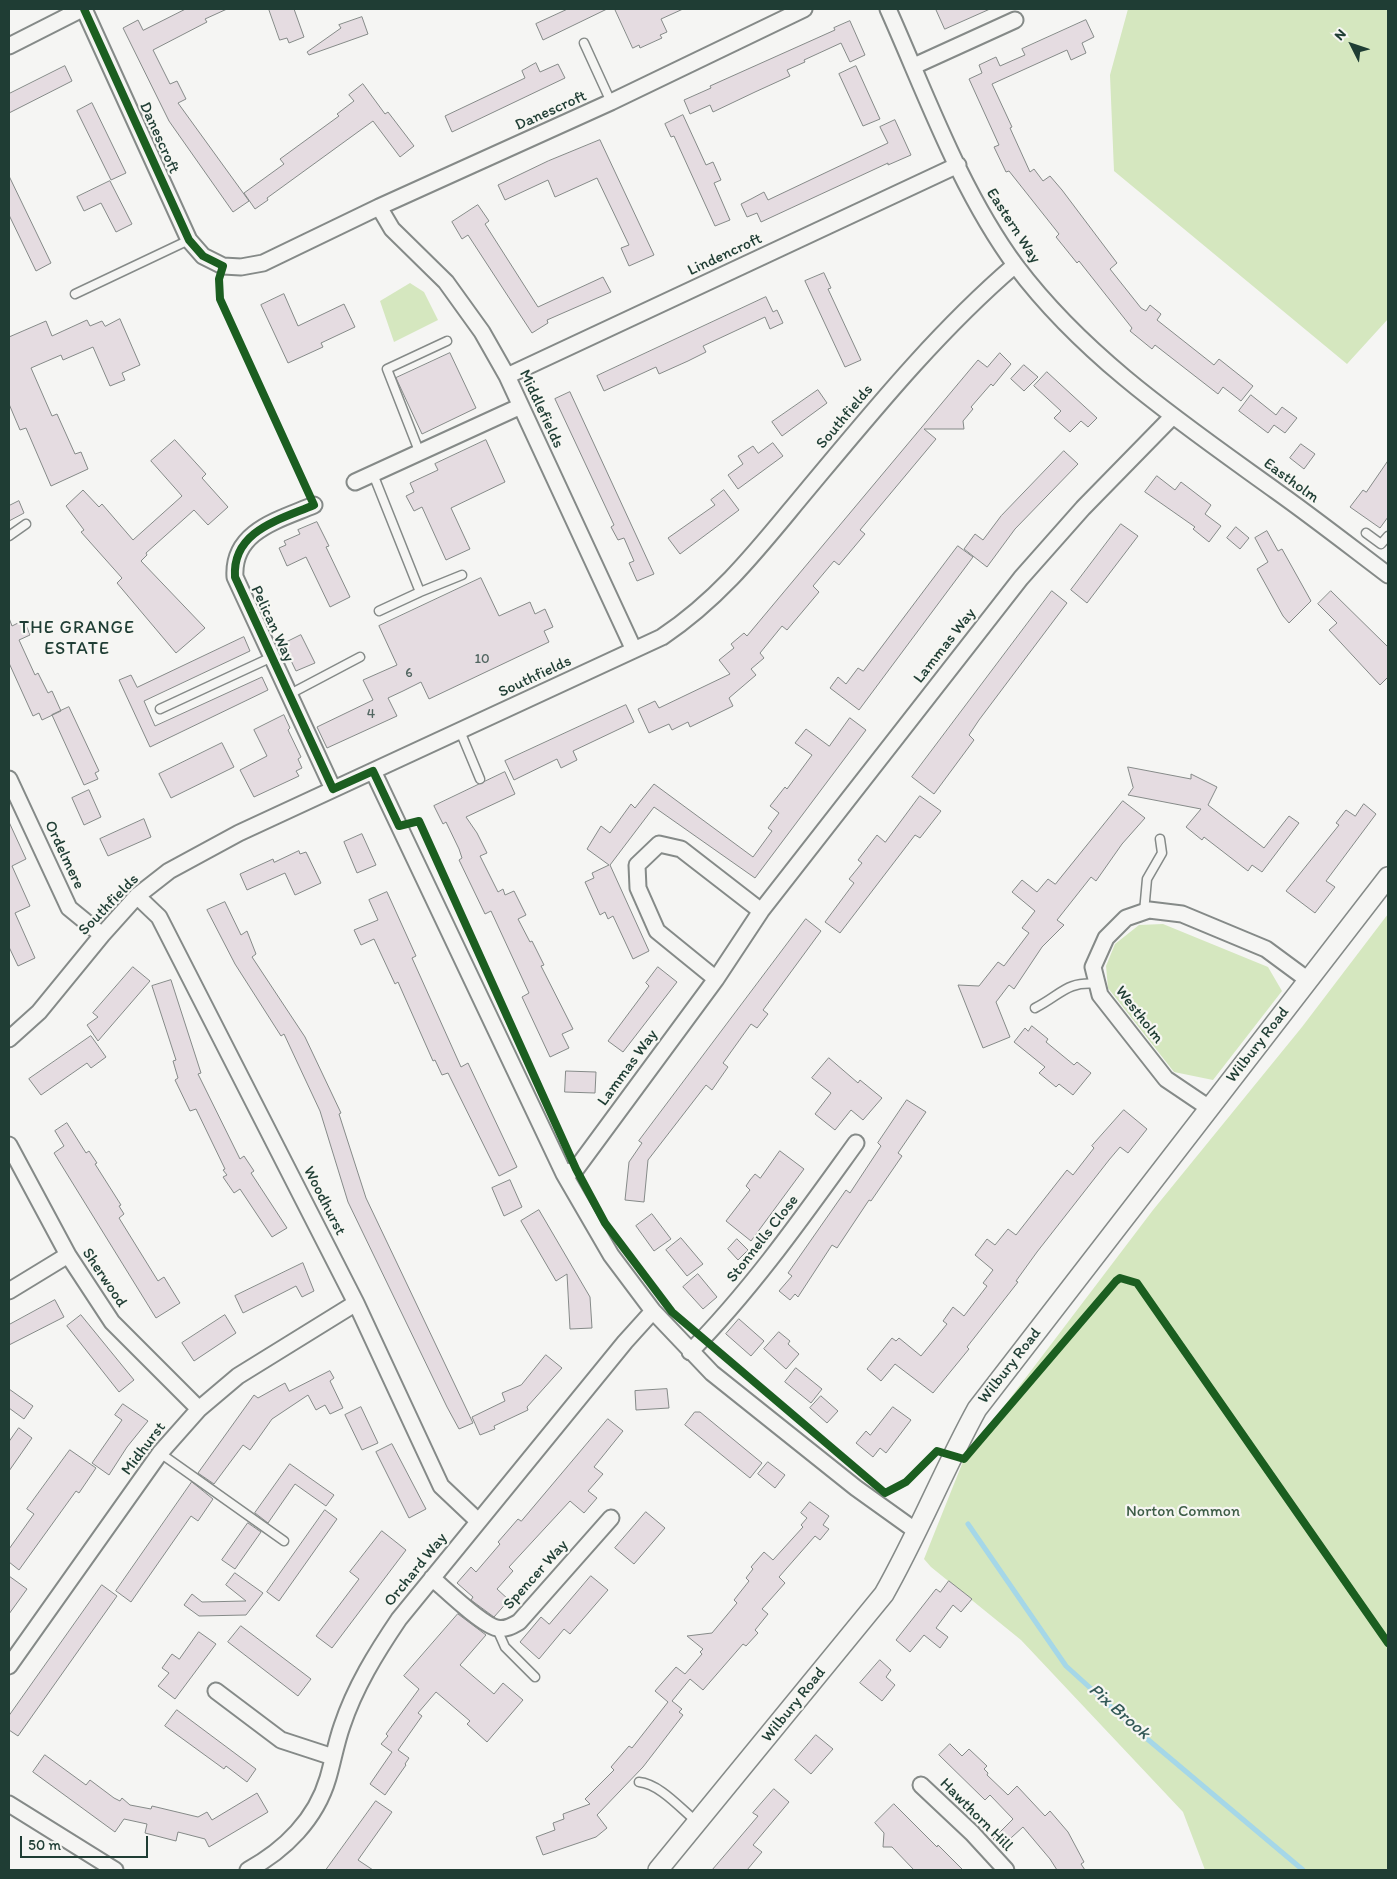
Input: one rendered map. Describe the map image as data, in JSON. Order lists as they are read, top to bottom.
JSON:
{
  "streets": {
    "street": [
      "Danescroft",
      "Eastern Way",
      "Lindencroft",
      "Middlefields",
      "Southfields",
      "Eastholm",
      "Pelican Way",
      "Lammas Way",
      "Ordelmere",
      "Westholm",
      "Wilbury Road",
      "Woodhurst",
      "Stonnells Close",
      "Sherwood",
      "Midhurst",
      "Orchard Way",
      "Spencer Way",
      "Hawthorn Hill"
    ]
  },
  "crossings": [
    ["Danescroft", "Middlefields"],
    ["Eastern Way", "Lindencroft"],
    ["Eastern Way", "Southfields"],
    ["Eastern Way", "Eastholm"],
    ["Eastern Way", "Lammas Way"],
    ["Lindencroft", "Middlefields"],
    ["Middlefields", "Southfields"],
    ["Southfields", "Pelican Way"],
    ["Southfields", "Ordelmere"],
    ["Southfields", "Woodhurst"],
    ["Eastholm", "Lammas Way"],
    ["Westholm", "Wilbury Road"],
    ["Woodhurst", "Midhurst"],
    ["Woodhurst", "Orchard Way"],
    ["Sherwood", "Midhurst"],
    ["Orchard Way", "Spencer Way"]
  ],
  "districts": ["THE GRANGE ESTATE"],
  "water": ["Pix Brook"],
  "parks": ["Norton Common"],
  "house_numbers": ["10", "6", "4"],
  "scale_bar": "50 m",
  "north": "top left"
}
